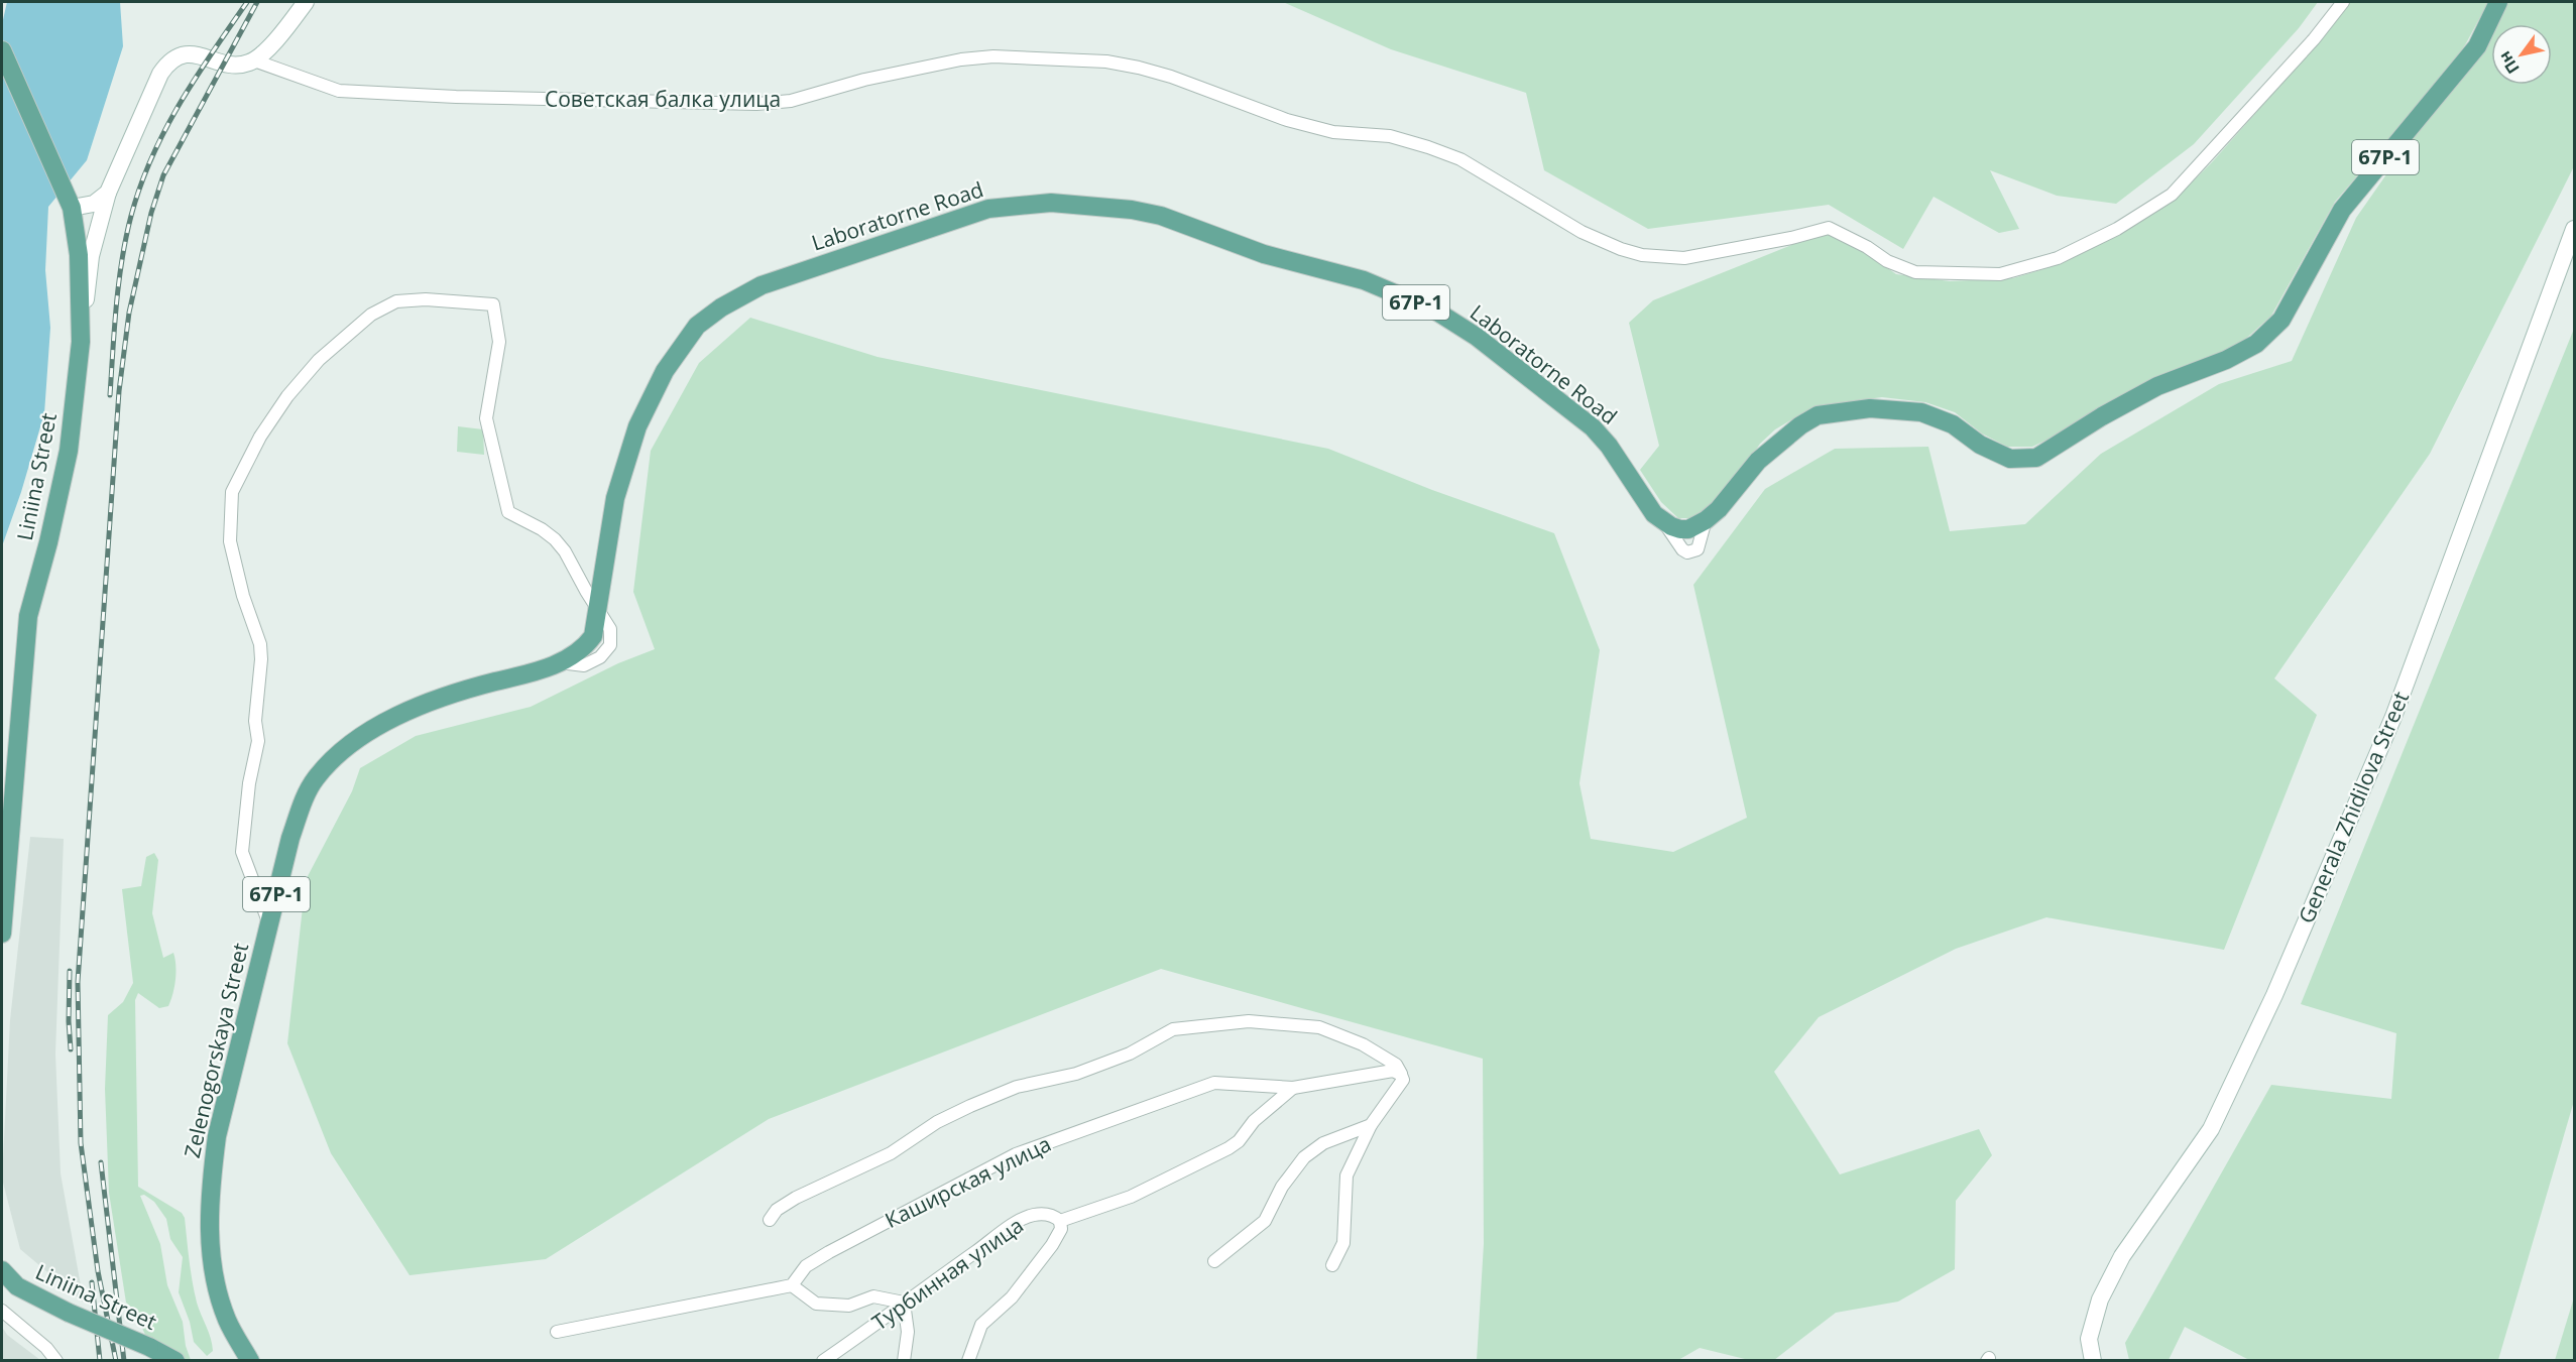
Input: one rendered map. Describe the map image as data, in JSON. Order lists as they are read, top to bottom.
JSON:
{
  "streets": {
    "main road": [
      "67Р-1",
      "Laboratorne Road",
      "Liniina Street",
      "Generala Zhidilova Street",
      "Zelenogorskaya Street"
    ],
    "street": ["Советская балка улица", "Каширская улица", "Турбинная улица"]
  },
  "crossings": [
    ["Laboratorne Road", "Zelenogorskaya Street"]
  ],
  "north": "bottom left"
}
